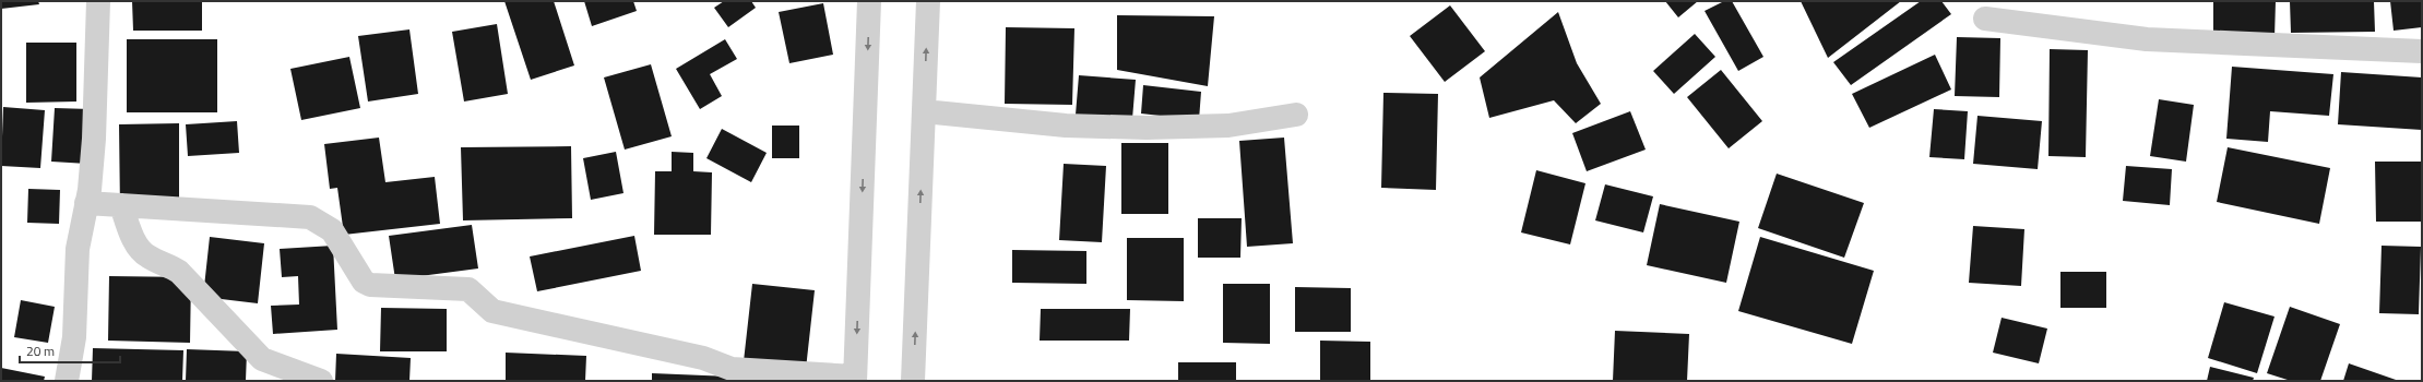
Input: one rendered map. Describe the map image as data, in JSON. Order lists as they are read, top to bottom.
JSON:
{
  "scale_bar": "20 m"
}
